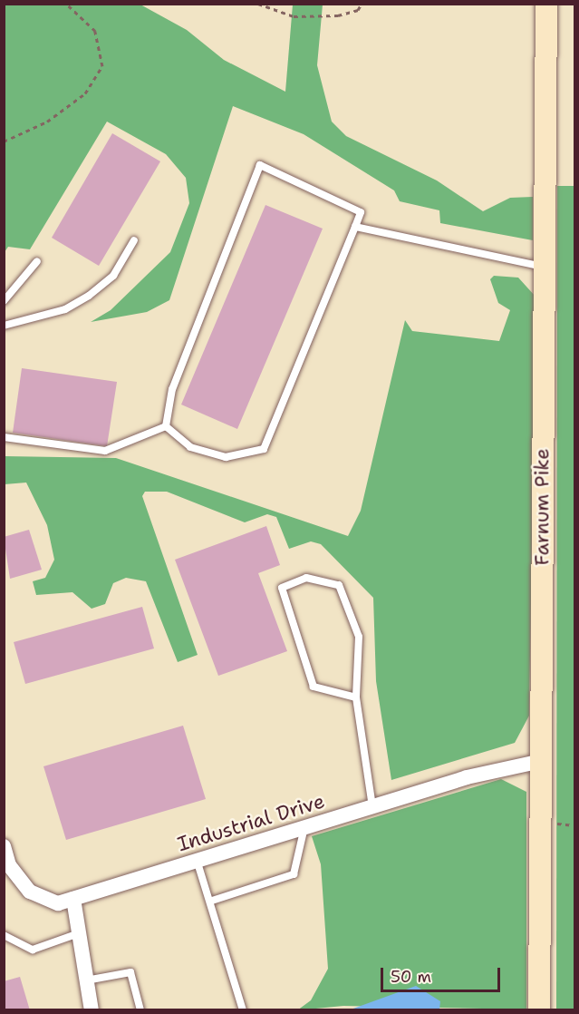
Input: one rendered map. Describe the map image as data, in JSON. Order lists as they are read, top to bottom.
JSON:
{
  "streets": {
    "main road": ["Farnum Pike"],
    "street": ["Industrial Drive"]
  },
  "crossings": [
    ["Farnum Pike", "Industrial Drive"]
  ],
  "scale_bar": "50 m"
}
